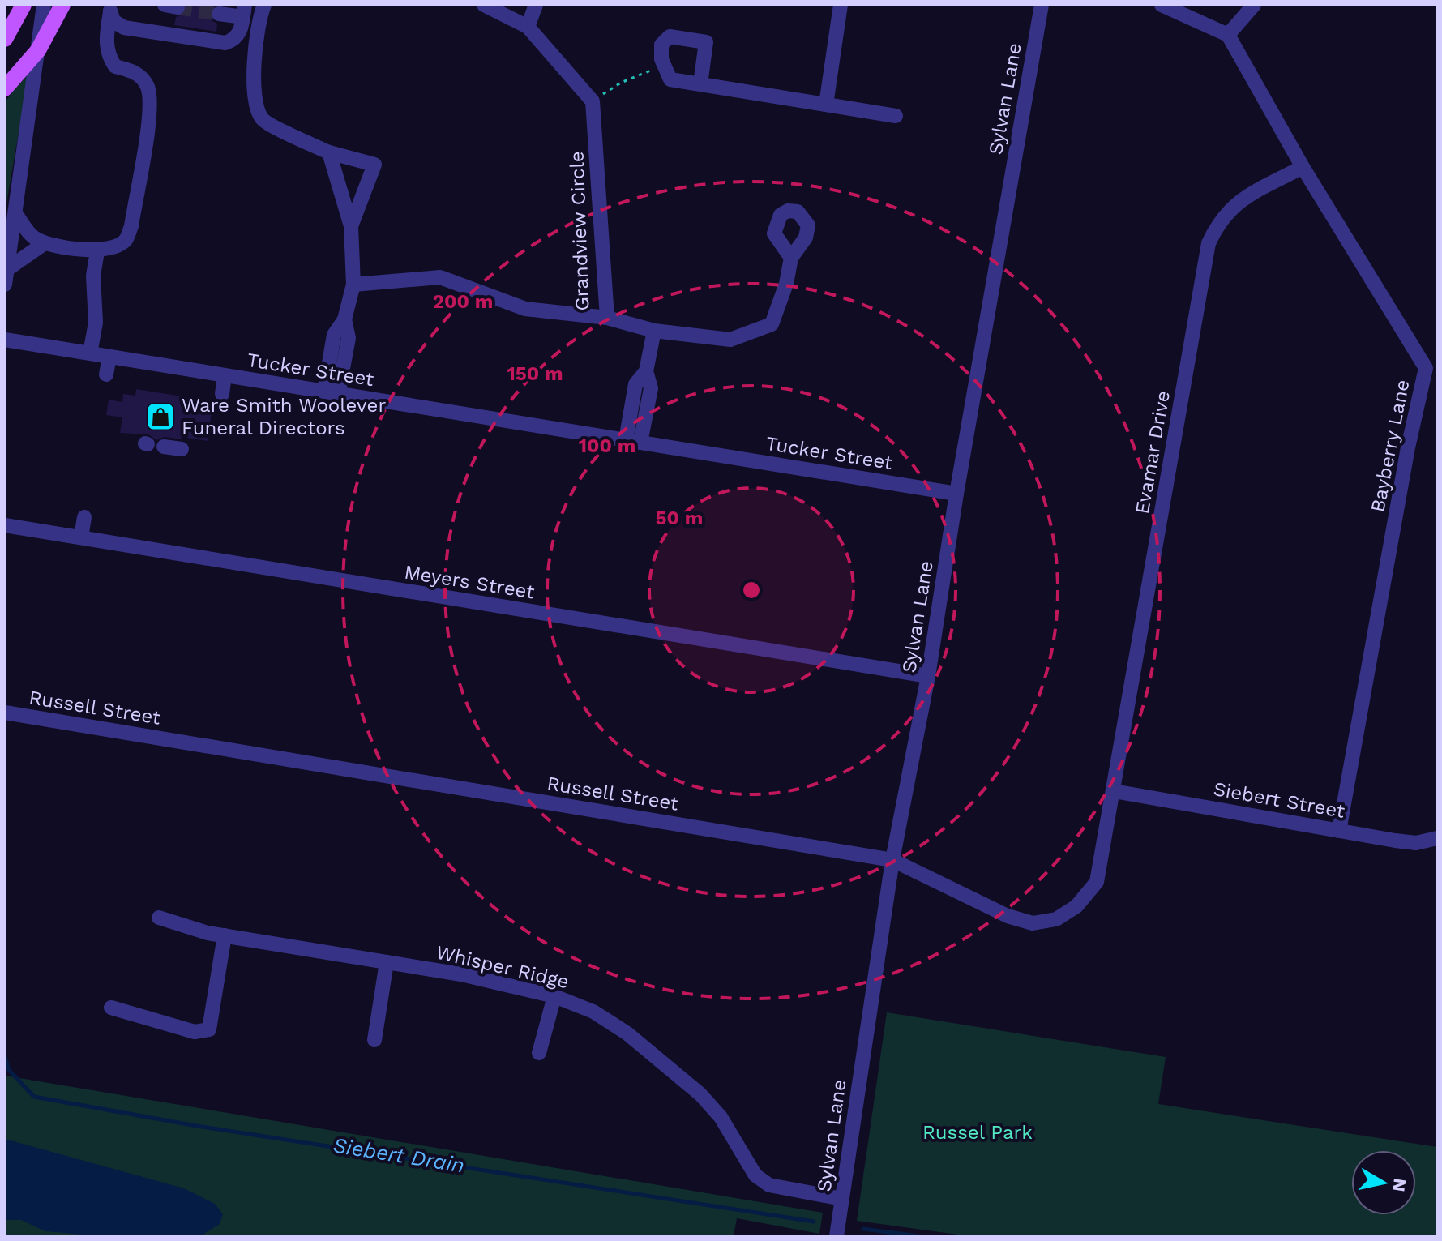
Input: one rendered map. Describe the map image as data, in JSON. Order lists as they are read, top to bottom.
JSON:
{
  "streets": {
    "street": [
      "Sylvan Lane",
      "Grandview Circle",
      "Tucker Street",
      "Bayberry Lane",
      "Evamar Drive",
      "Meyers Street",
      "Russell Street",
      "Siebert Street",
      "Whisper Ridge"
    ]
  },
  "crossings": [
    ["Sylvan Lane", "Tucker Street"],
    ["Sylvan Lane", "Meyers Street"],
    ["Sylvan Lane", "Russell Street"],
    ["Sylvan Lane", "Whisper Ridge"],
    ["Bayberry Lane", "Evamar Drive"],
    ["Bayberry Lane", "Siebert Street"],
    ["Evamar Drive", "Russell Street"],
    ["Evamar Drive", "Siebert Street"],
    ["Russell Street", "Siebert Street"]
  ],
  "water": ["Siebert Drain"],
  "parks": ["Russel Park"],
  "places": {
    "shop": ["Ware Smith Woolever Funeral Directors"]
  },
  "north": "right",
  "rings": [
    "200 m",
    "150 m",
    "100 m",
    "50 m"
  ]
}
